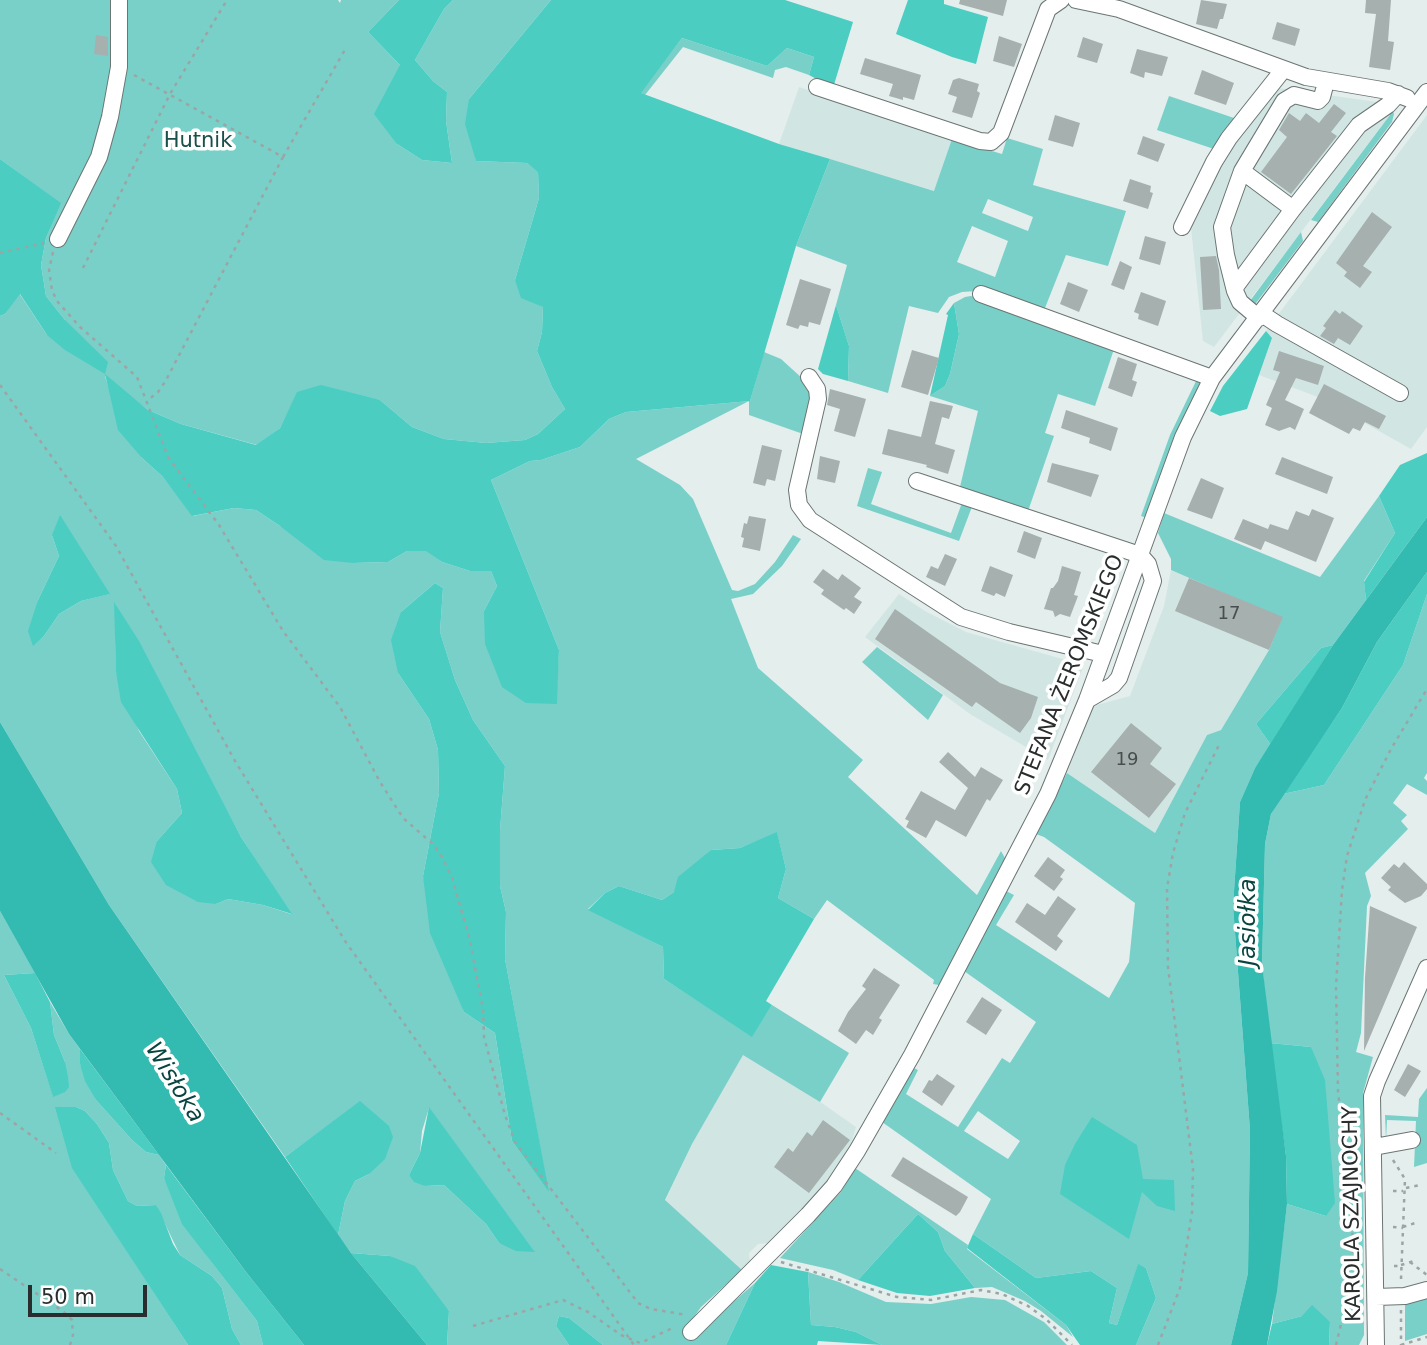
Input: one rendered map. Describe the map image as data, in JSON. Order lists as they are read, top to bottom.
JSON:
{
  "streets": {
    "street": ["STEFANA ŻEROMSKIEGO", "KAROLA SZAJNOCHY"]
  },
  "water": ["Jasiołka", "Wisłoka"],
  "parks": ["Hutnik"],
  "house_numbers": ["17", "19"],
  "scale_bar": "50 m"
}
